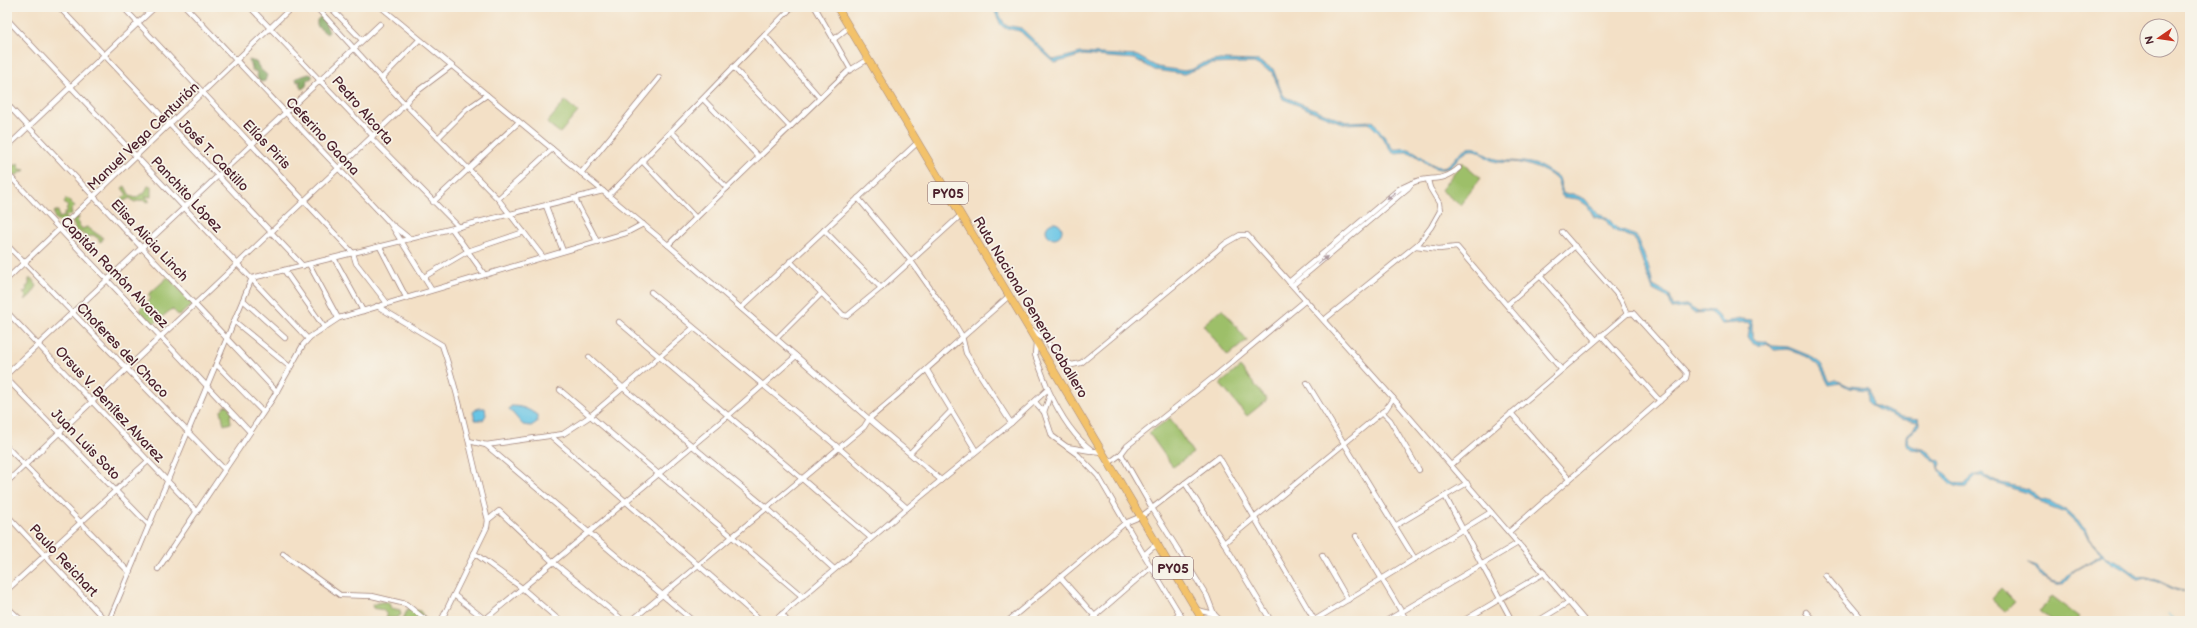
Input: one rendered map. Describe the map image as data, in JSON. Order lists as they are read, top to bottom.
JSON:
{
  "streets": {
    "highway": ["PY05", "Ruta Nacional General Caballero"],
    "street": [
      "Pedro Alcorta",
      "Manuel Vega Centurión",
      "Ceferino Gaona",
      "Elías Piris",
      "José T. Castillo",
      "Panchito López",
      "Elisa Alicia Linch",
      "Capitán Ramón Alvarez",
      "Choferes del Chaco",
      "Orsus V. Benítez Alvarez",
      "Juan Luis Soto",
      "Paulo Reichart"
    ]
  },
  "crossings": [
    ["Pedro Alcorta", "Manuel Vega Centurión"],
    ["Manuel Vega Centurión", "Ceferino Gaona"],
    ["Manuel Vega Centurión", "Elías Piris"],
    ["Manuel Vega Centurión", "José T. Castillo"],
    ["Manuel Vega Centurión", "Panchito López"],
    ["Manuel Vega Centurión", "Elisa Alicia Linch"],
    ["Manuel Vega Centurión", "Capitán Ramón Alvarez"],
    ["Manuel Vega Centurión", "Choferes del Chaco"]
  ],
  "north": "left"
}
